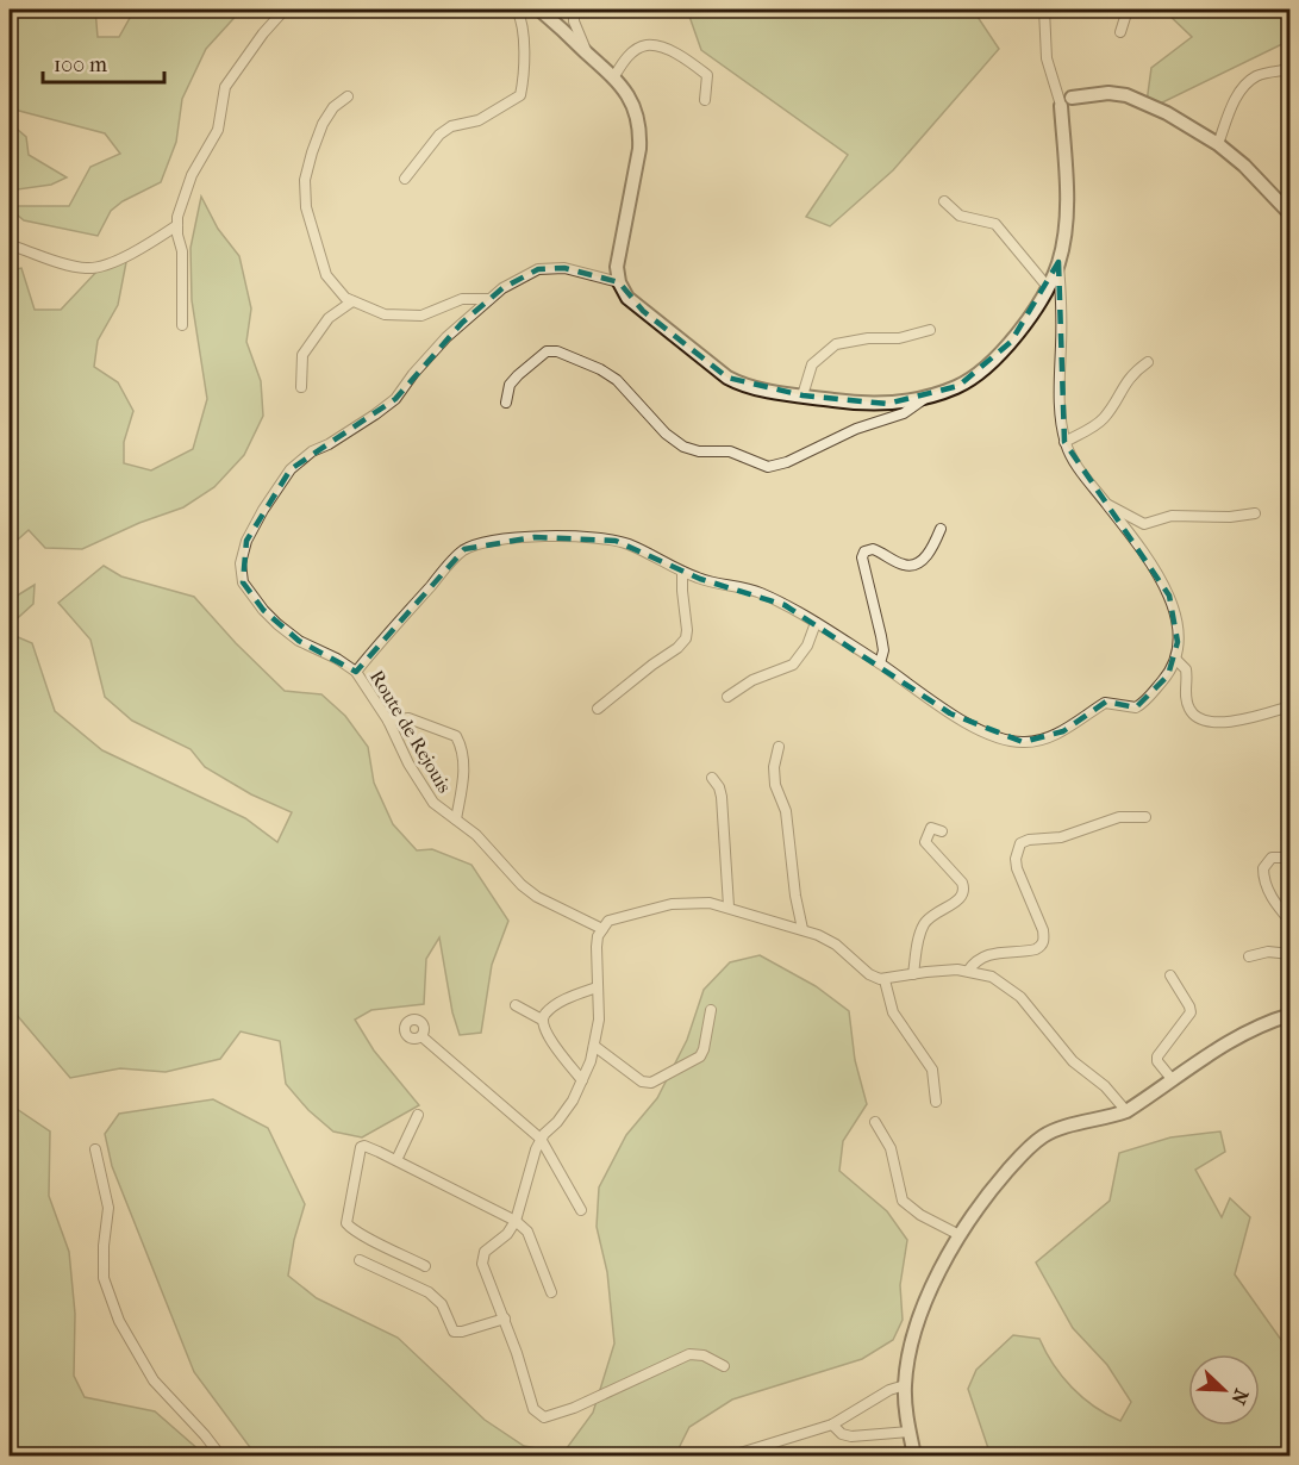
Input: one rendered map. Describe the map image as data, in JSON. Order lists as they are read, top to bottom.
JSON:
{
  "streets": {
    "street": ["Route de Rejouis"]
  },
  "scale_bar": "100 m",
  "north": "bottom right"
}
